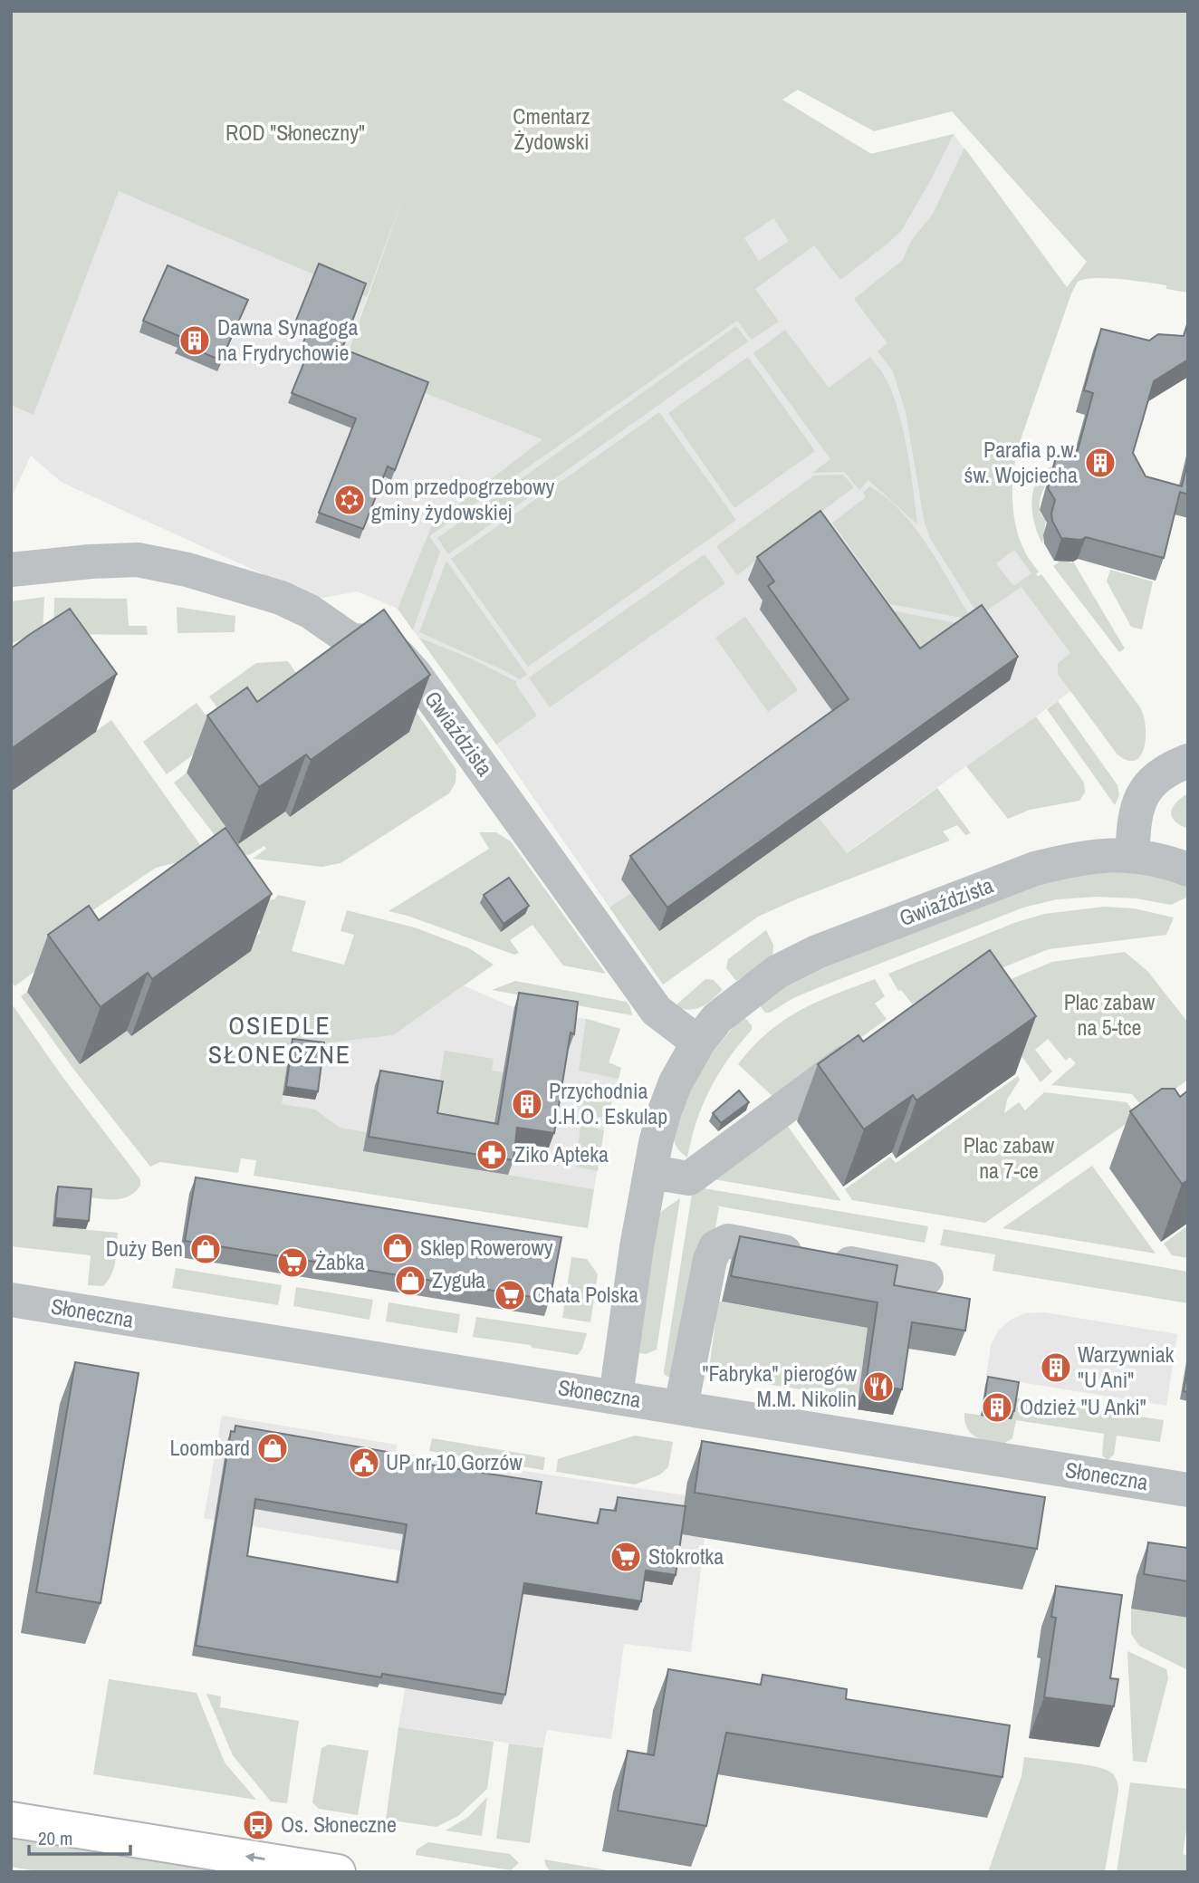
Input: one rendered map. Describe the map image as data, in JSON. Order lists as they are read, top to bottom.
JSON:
{
  "streets": {
    "street": ["Gwiaździsta", "Słoneczna"]
  },
  "crossings": [
    ["Gwiaździsta", "Słoneczna"]
  ],
  "districts": ["OSIEDLE SŁONECZNE"],
  "parks": [
    "Cmentarz Żydowski",
    "ROD \"Słoneczny\"",
    "Plac zabaw na 5-tce",
    "Plac zabaw na 7-ce"
  ],
  "places": {
    "building": [
      "Dawna Synagoga na Frydrychowie",
      "Parafia p.w. św. Wojciecha",
      "Przychodnia J.H.O. Eskulap",
      "Warzywniak \"U Ani\"",
      "Odzież \"U Anki\""
    ],
    "synagogue": ["Dom przedpogrzebowy gminy żydowskiej"],
    "pharmacy": ["Ziko Apteka"],
    "shop": [
      "Sklep Rowerowy",
      "Duży Ben",
      "Zyguła",
      "Loombard"
    ],
    "supermarket": ["Żabka", "Chata Polska", "Stokrotka"],
    "restaurant": ["\"Fabryka\" pierogów M.M. Nikolin"],
    "public building": ["UP nr 10 Gorzów"],
    "bus stop": ["Os. Słoneczne"]
  },
  "scale_bar": "20 m"
}
